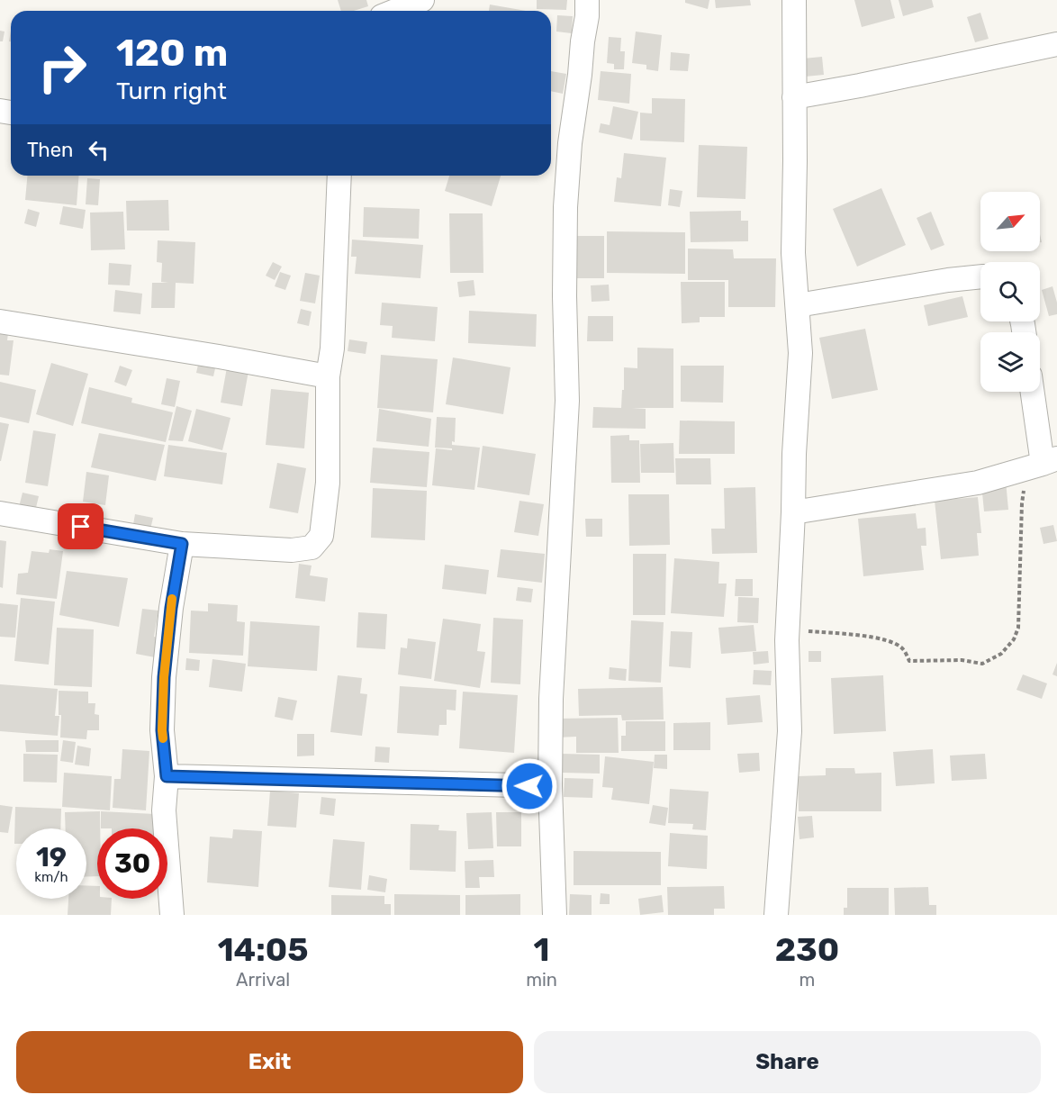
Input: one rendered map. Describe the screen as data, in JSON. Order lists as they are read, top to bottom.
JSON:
{
  "north": "top right",
  "page": {
    "turn": ["120 m", "Turn right"],
    "then": "Then",
    "speed": "19 km/h",
    "limit": "30",
    "eta": [
      "14:05",
      "Arrival",
      "1",
      "min",
      "230",
      "m"
    ],
    "buttons": ["Exit", "Share"]
  }
}
